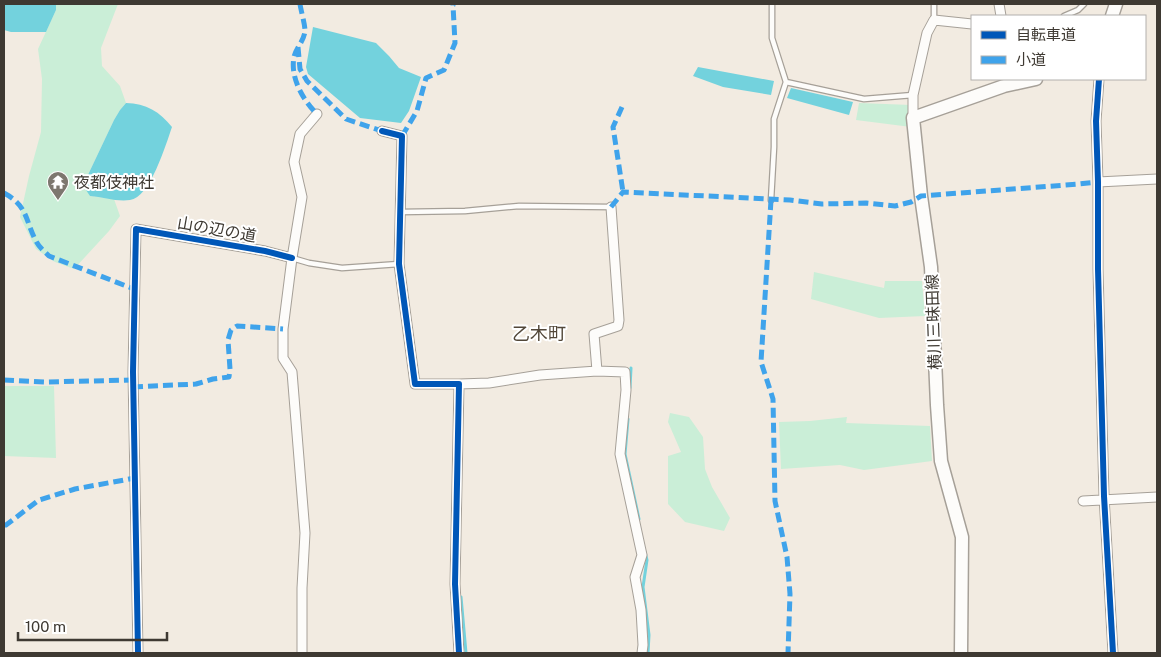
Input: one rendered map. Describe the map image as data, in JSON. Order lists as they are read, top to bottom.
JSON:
{
  "streets": {
    "main road": ["横川三昧田線"],
    "street": ["山の辺の道"]
  },
  "districts": ["乙木町"],
  "places": {
    "temple": ["夜都伎神社"]
  },
  "legend": ["自転車道", "小道"],
  "scale_bar": "100 m"
}
